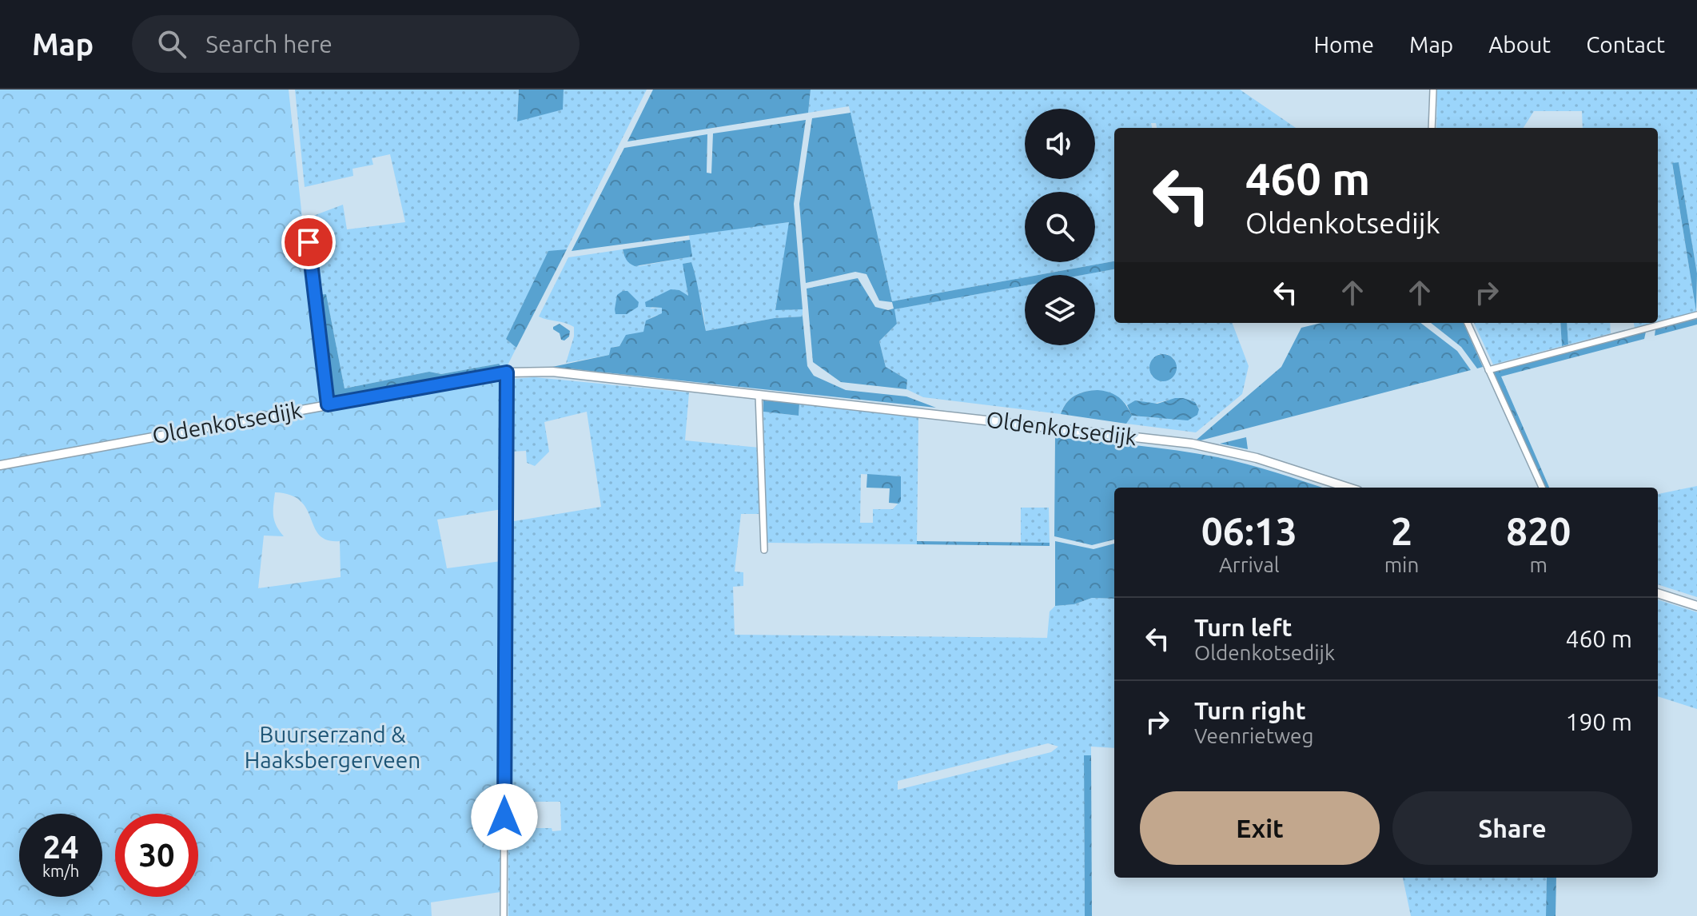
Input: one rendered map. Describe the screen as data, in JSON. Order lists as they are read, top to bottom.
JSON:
{
  "streets": {
    "street": ["Oldenkotsedijk"]
  },
  "parks": ["Buurserzand & Haaksbergerveen"],
  "page": {
    "header": "Map",
    "search": "Search here",
    "nav": [
      "Home",
      "Map",
      "About",
      "Contact"
    ],
    "turn": ["460 m", "Oldenkotsedijk"],
    "eta": [
      "06:13",
      "Arrival",
      "2",
      "min",
      "820",
      "m"
    ],
    "list": [
      {
        "name": "Turn left",
        "note": "Oldenkotsedijk",
        "value": "460 m"
      },
      {
        "name": "Turn right",
        "note": "Veenrietweg",
        "value": "190 m"
      }
    ],
    "buttons": ["Exit", "Share"],
    "speed": "24 km/h",
    "limit": "30"
  }
}
